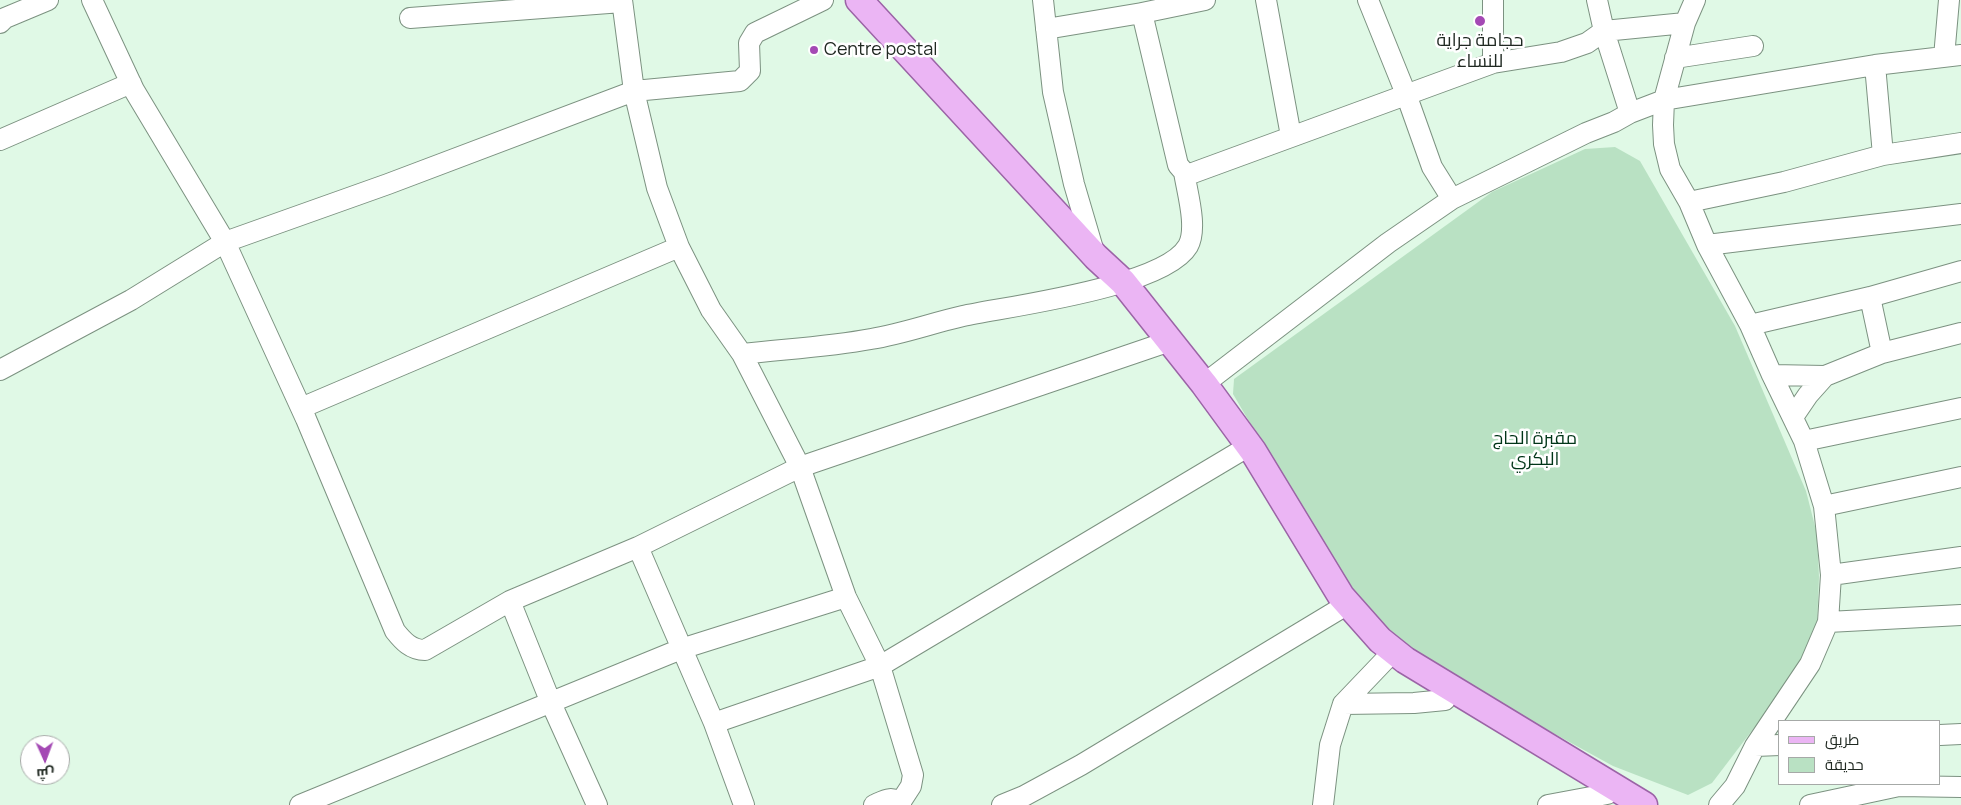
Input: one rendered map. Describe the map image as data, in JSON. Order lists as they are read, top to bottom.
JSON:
{
  "parks": ["مقبرة الحاج البكري"],
  "places": ["حجامة جراية للنساء", "Centre postal"],
  "legend": ["طريق", "حديقة"],
  "north": "bottom"
}
